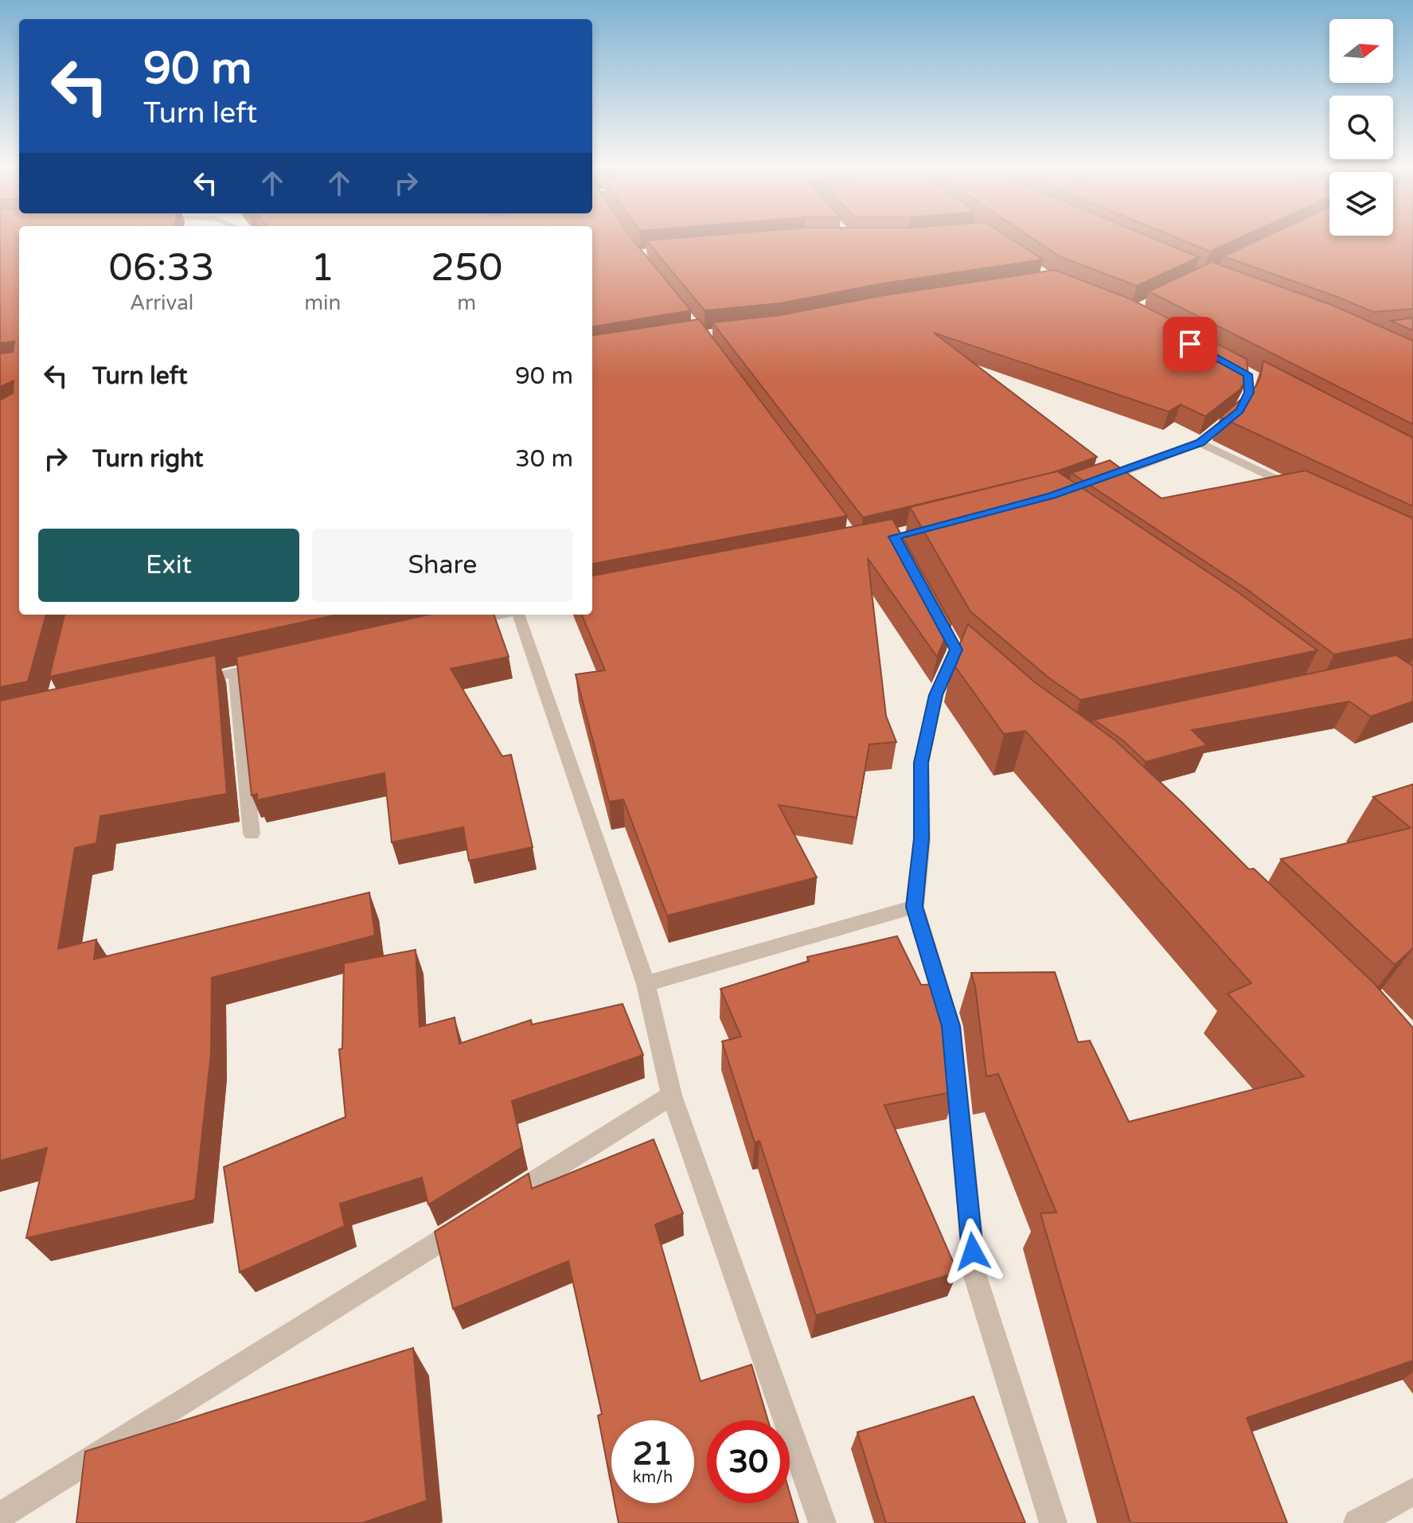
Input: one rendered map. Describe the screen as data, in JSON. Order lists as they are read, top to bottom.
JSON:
{
  "north": "right",
  "page": {
    "turn": ["90 m", "Turn left"],
    "eta": [
      "06:33",
      "Arrival",
      "1",
      "min",
      "250",
      "m"
    ],
    "list": [
      {
        "name": "Turn left",
        "value": "90 m"
      },
      {
        "name": "Turn right",
        "value": "30 m"
      }
    ],
    "buttons": ["Exit", "Share"],
    "speed": "21 km/h",
    "limit": "30"
  }
}
